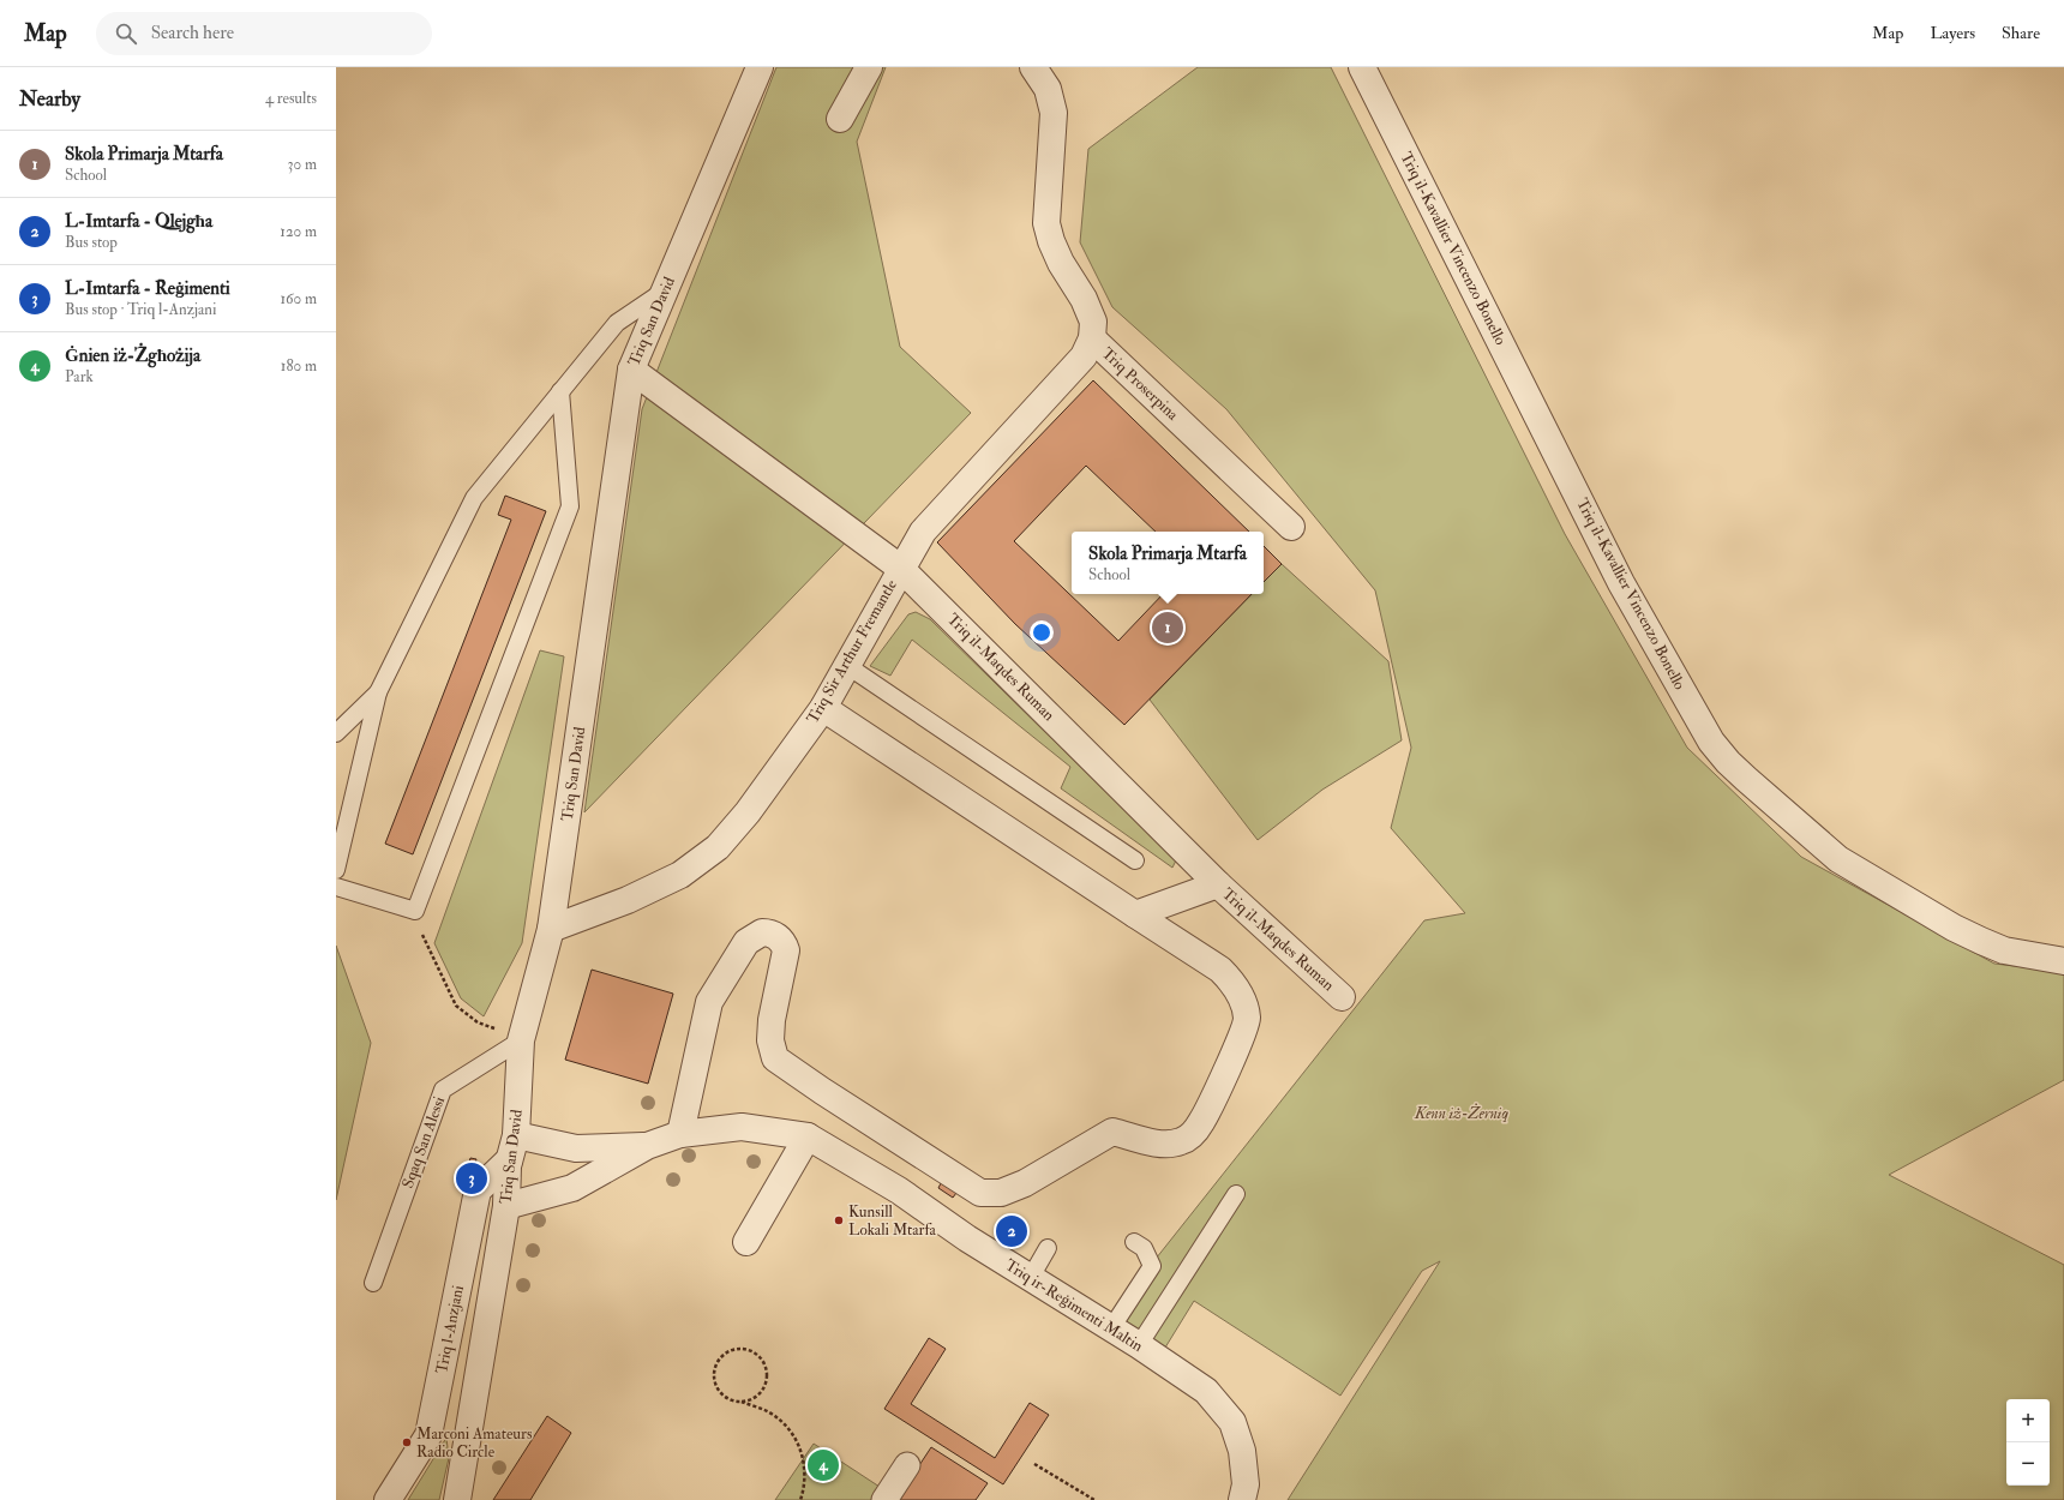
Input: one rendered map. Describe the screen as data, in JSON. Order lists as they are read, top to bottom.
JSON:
{
  "streets": {
    "street": [
      "Triq il-Kavallier Vincenzo Bonello",
      "Triq San David",
      "Triq Proserpina",
      "Triq Sir Arthur Fremantle",
      "Triq il-Maqdes Ruman",
      "Triq ir-Reġimenti Maltin",
      "Triq l-Anzjani"
    ],
    "lane": ["Sqaq San Alessi"]
  },
  "crossings": [
    ["Triq San David", "Triq Sir Arthur Fremantle"],
    ["Triq San David", "Triq il-Maqdes Ruman"],
    ["Triq San David", "Sqaq San Alessi"],
    ["Triq San David", "Triq ir-Reġimenti Maltin"],
    ["Triq San David", "Triq l-Anzjani"],
    ["Triq Proserpina", "Triq Sir Arthur Fremantle"],
    ["Triq Sir Arthur Fremantle", "Triq il-Maqdes Ruman"]
  ],
  "parks": ["Kenn iż-Żerniq"],
  "places": ["Kunsill Lokali Mtarfa", "Marconi Amateurs Radio Circle"],
  "page": {
    "header": "Map",
    "search": "Search here",
    "nav": ["Map", "Layers", "Share"],
    "heading": ["Nearby", "4 results"],
    "list": [
      {
        "mark": "1",
        "name": "Skola Primarja Mtarfa",
        "note": "School",
        "value": "30 m"
      },
      {
        "mark": "2",
        "name": "L-Imtarfa - Qlejgħa",
        "note": "Bus stop",
        "value": "120 m"
      },
      {
        "mark": "3",
        "name": "L-Imtarfa - Reġimenti",
        "note": "Bus stop · Triq l-Anzjani",
        "value": "160 m"
      },
      {
        "mark": "4",
        "name": "Ġnien iż-Żgħożija",
        "note": "Park",
        "value": "180 m"
      }
    ],
    "popup": ["Skola Primarja Mtarfa", "School"],
    "pins": [
      "1",
      "3",
      "2",
      "4"
    ],
    "map_buttons": ["+", "−"]
  }
}
